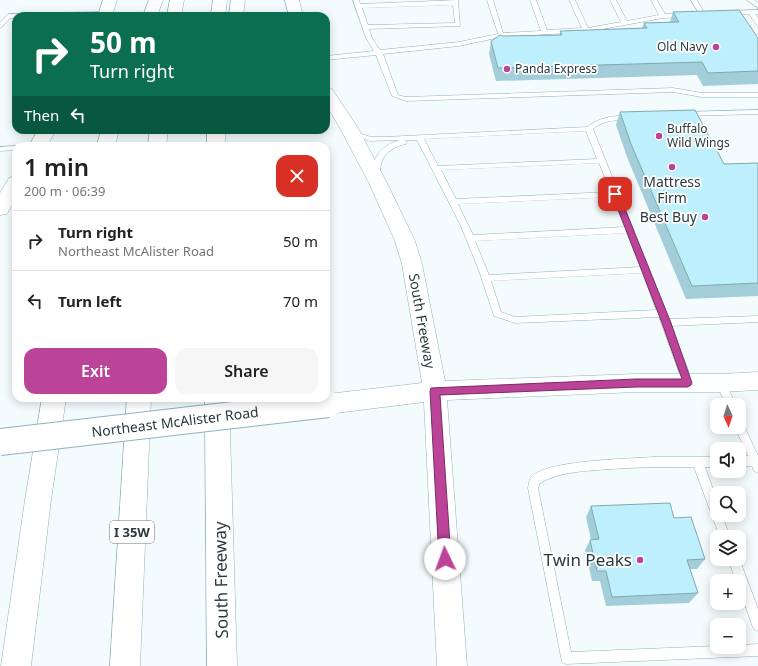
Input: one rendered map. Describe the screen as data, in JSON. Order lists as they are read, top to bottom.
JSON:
{
  "streets": {
    "main road": ["South Freeway", "Northeast McAlister Road", "I 35W"]
  },
  "crossings": [
    ["South Freeway", "Northeast McAlister Road"]
  ],
  "places": [
    "Old Navy",
    "Panda Express",
    "Buffalo Wild Wings",
    "Mattress Firm",
    "Best Buy",
    "Twin Peaks"
  ],
  "north": "bottom",
  "page": {
    "turn": ["50 m", "Turn right"],
    "then": "Then",
    "heading": ["1 min", "200 m · 06:39"],
    "list": [
      {
        "name": "Turn right",
        "note": "Northeast McAlister Road",
        "value": "50 m"
      },
      {
        "name": "Turn left",
        "value": "70 m"
      }
    ],
    "buttons": ["Exit", "Share"],
    "map_buttons": ["+", "−"]
  }
}
